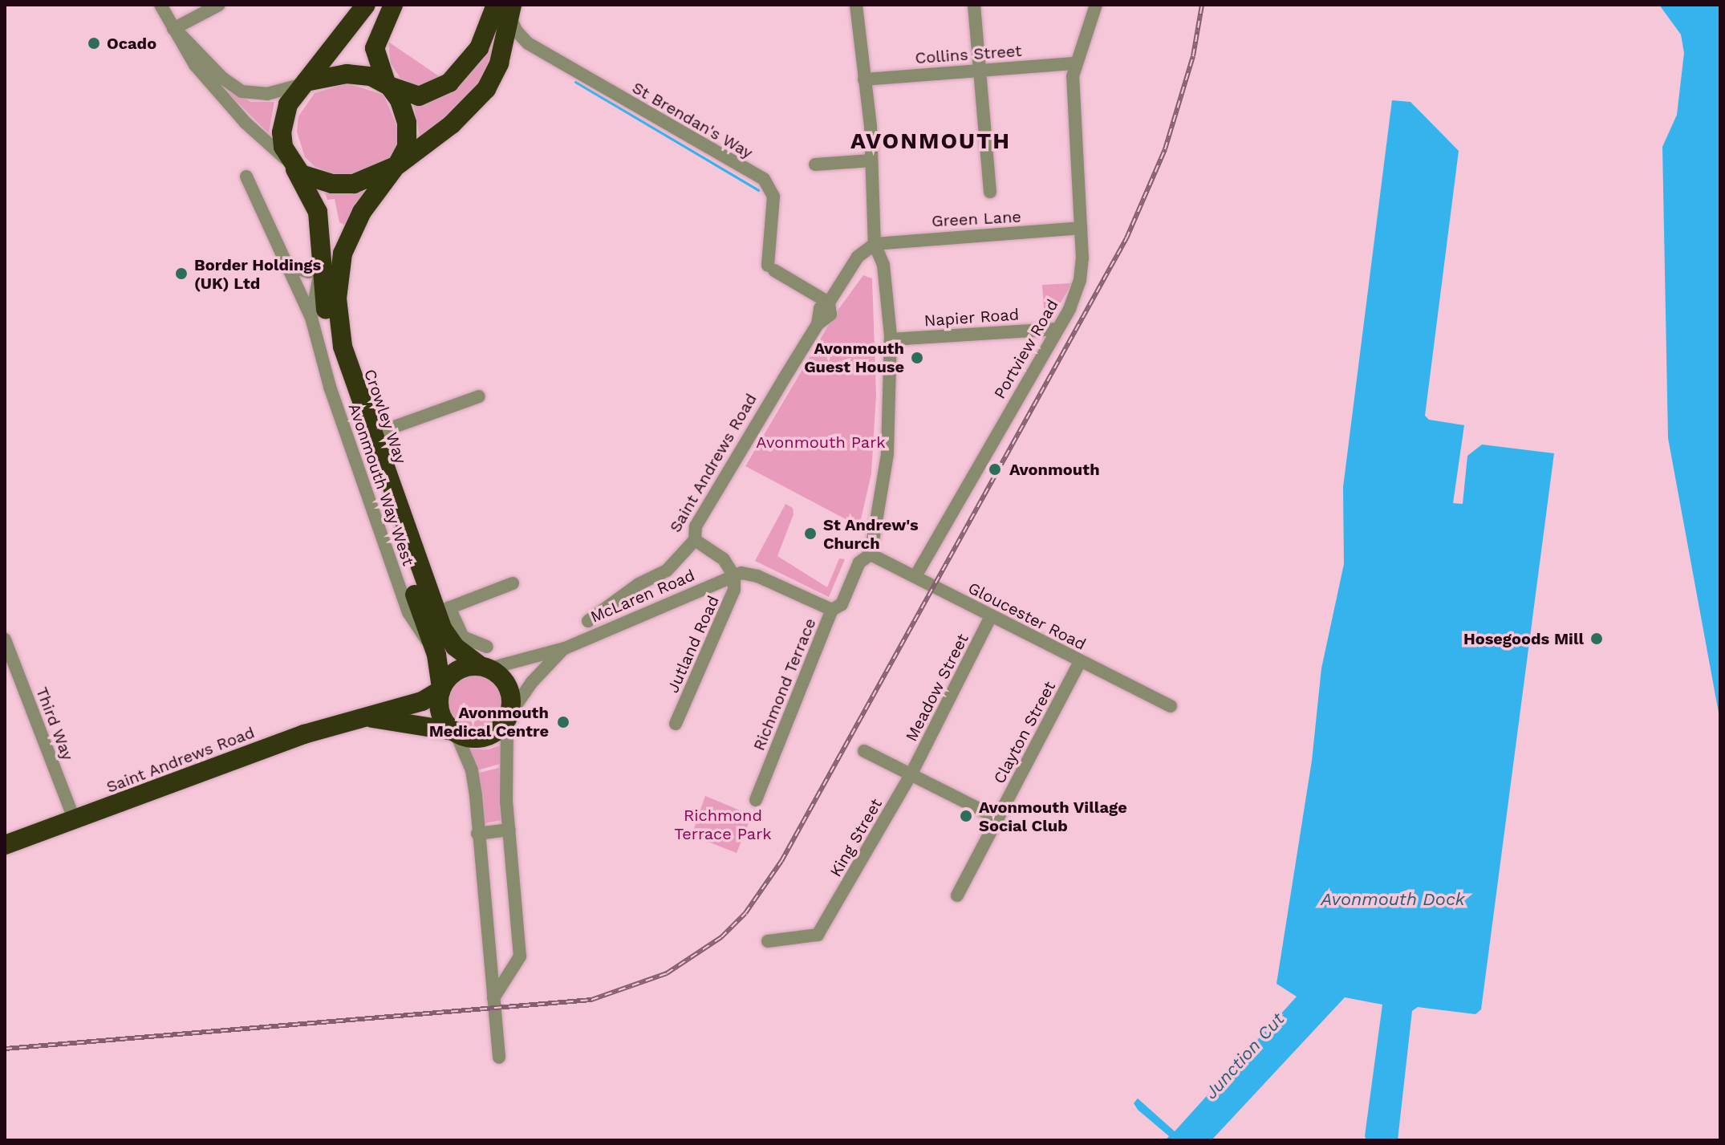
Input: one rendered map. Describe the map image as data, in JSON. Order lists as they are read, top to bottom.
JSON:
{
  "streets": {
    "highway": ["Crowley Way", "Saint Andrews Road"],
    "street": [
      "Collins Street",
      "St Brendan's Way",
      "Green Lane",
      "Napier Road",
      "Portview Road",
      "Avonmouth Way West",
      "McLaren Road",
      "Gloucester Road",
      "Jutland Road",
      "Richmond Terrace",
      "Meadow Street",
      "Third Way",
      "Clayton Street",
      "King Street"
    ]
  },
  "crossings": [
    ["Collins Street", "Portview Road"],
    ["St Brendan's Way", "Saint Andrews Road"],
    ["Green Lane", "Portview Road"],
    ["Green Lane", "Saint Andrews Road"],
    ["Napier Road", "Portview Road"],
    ["Portview Road", "Gloucester Road"],
    ["Crowley Way", "Saint Andrews Road"],
    ["Crowley Way", "Avonmouth Way West"],
    ["Crowley Way", "McLaren Road"],
    ["Saint Andrews Road", "McLaren Road"],
    ["Saint Andrews Road", "Third Way"],
    ["McLaren Road", "Jutland Road"],
    ["McLaren Road", "Richmond Terrace"],
    ["Gloucester Road", "Richmond Terrace"],
    ["Gloucester Road", "Meadow Street"],
    ["Gloucester Road", "Clayton Street"],
    ["Meadow Street", "King Street"]
  ],
  "districts": ["AVONMOUTH"],
  "water": ["Avonmouth Dock", "Junction Cut"],
  "parks": ["Avonmouth Park", "Richmond Terrace Park"],
  "places": [
    "Ocado",
    "Border Holdings (UK) Ltd",
    "Avonmouth Guest House",
    "Avonmouth",
    "St Andrew's Church",
    "Hosegoods Mill",
    "Avonmouth Medical Centre",
    "Avonmouth Village Social Club"
  ]
}
